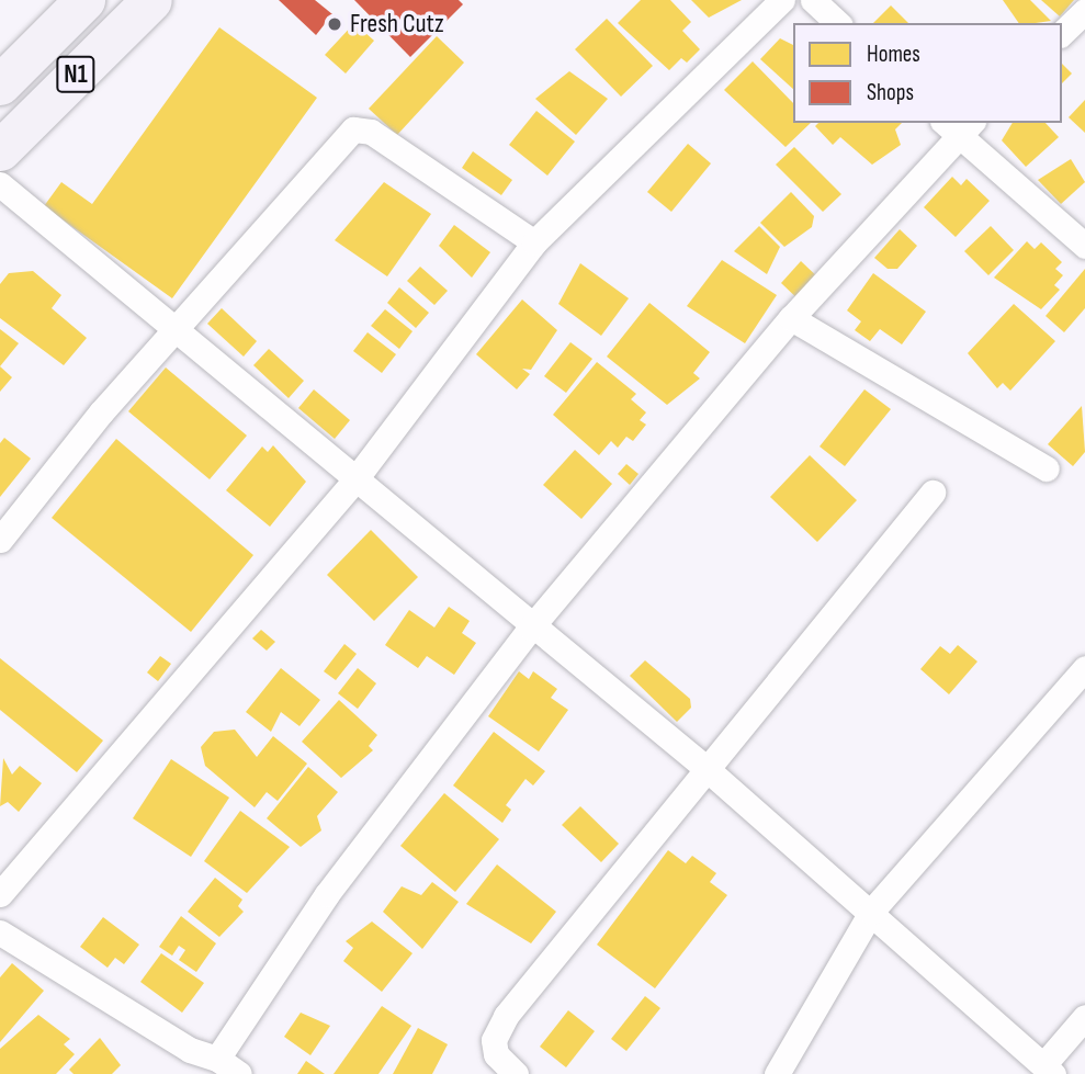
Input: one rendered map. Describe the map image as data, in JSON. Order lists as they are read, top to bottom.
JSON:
{
  "streets": {
    "highway": ["N1"]
  },
  "places": ["Fresh Cutz"],
  "legend": ["Homes", "Shops"]
}
